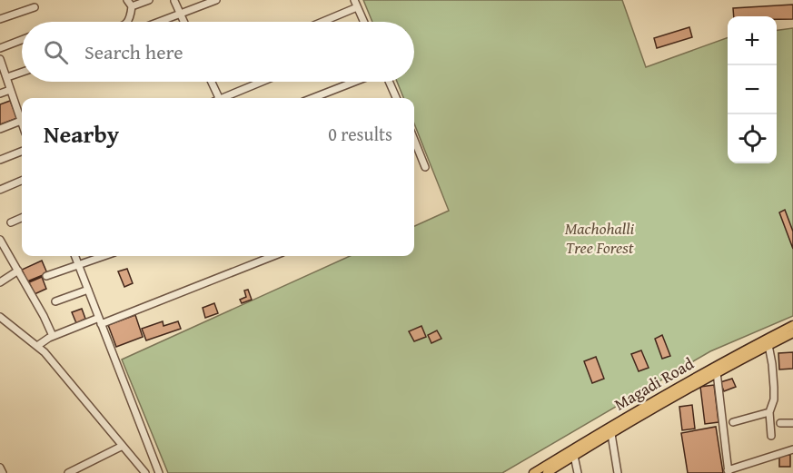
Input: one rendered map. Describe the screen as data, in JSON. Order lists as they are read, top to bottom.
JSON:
{
  "streets": {
    "main road": ["Magadi Road"]
  },
  "parks": ["Machohalli Tree Forest"],
  "page": {
    "map_buttons": ["+", "−"],
    "search": "Search here",
    "heading": ["Nearby", "0 results"]
  }
}
